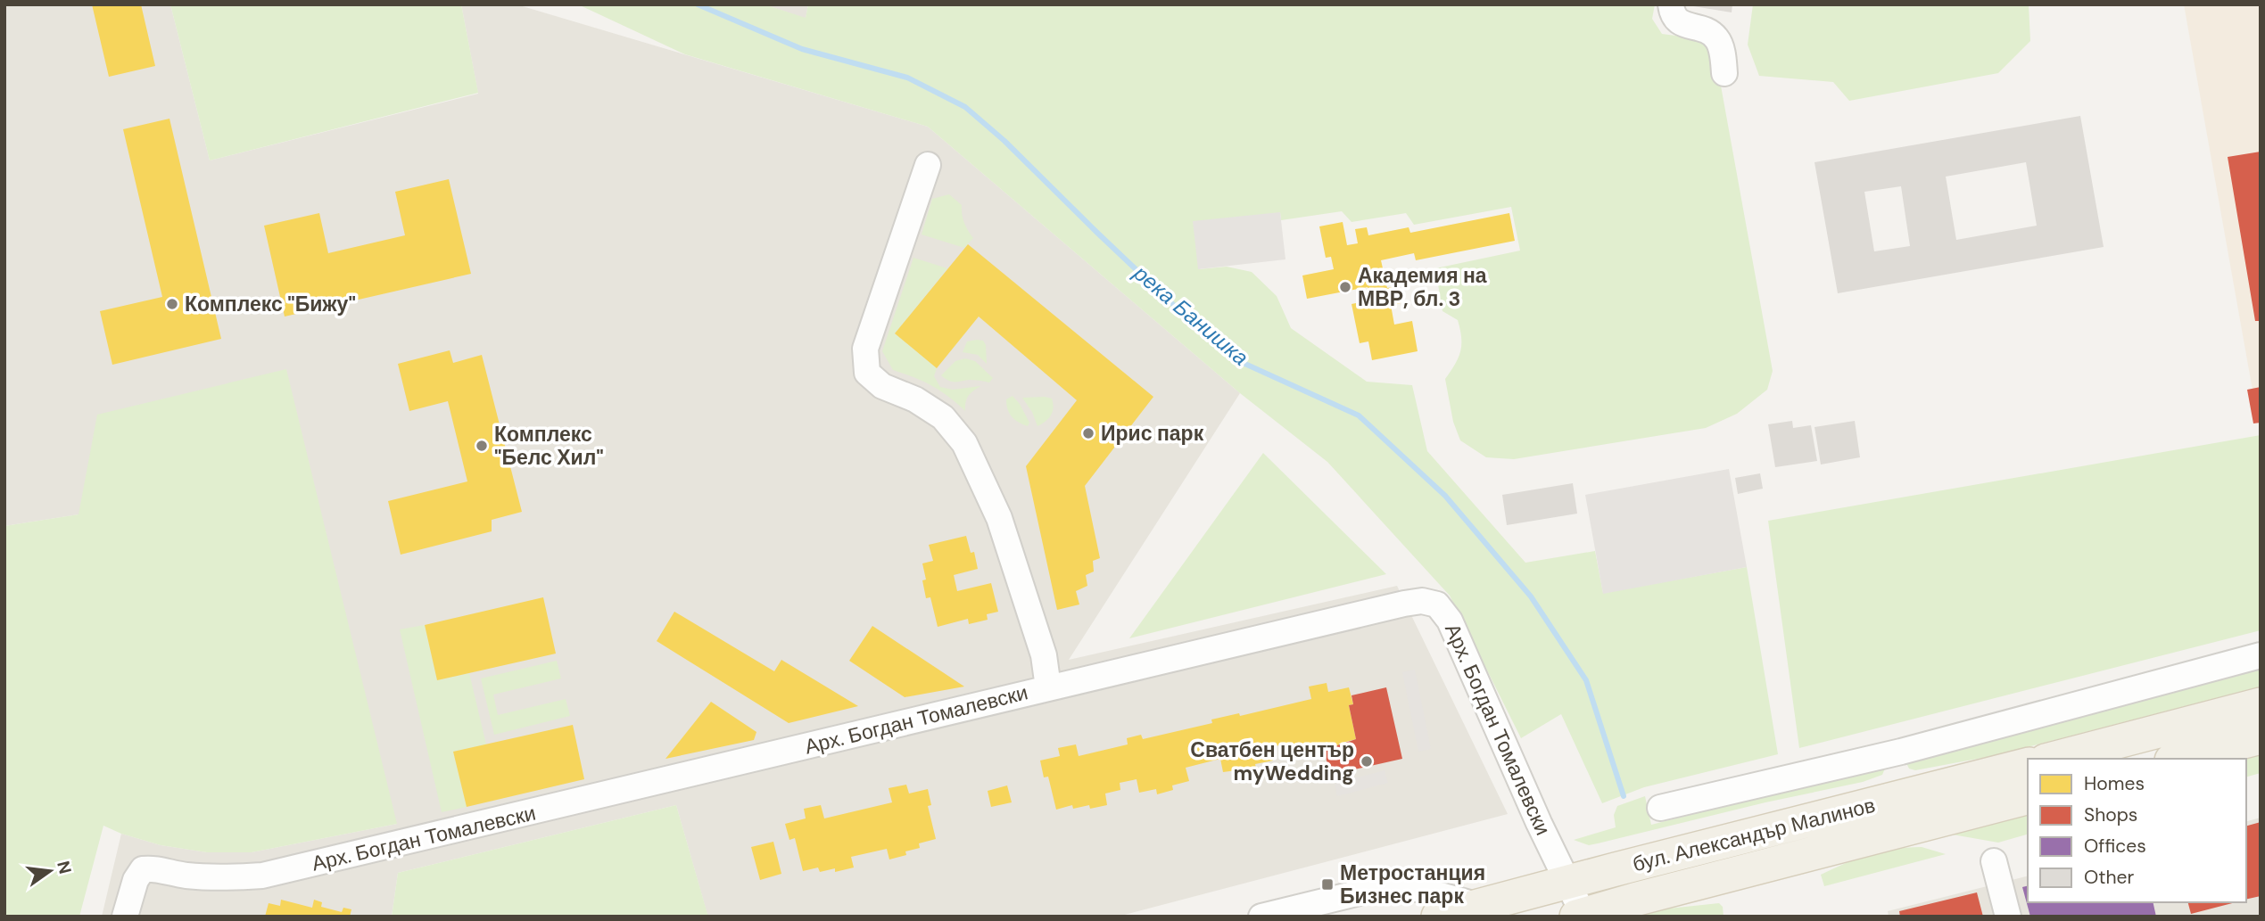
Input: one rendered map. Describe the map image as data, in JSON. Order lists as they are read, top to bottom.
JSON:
{
  "streets": {
    "main road": ["бул. Александър Малинов"],
    "street": ["Арх. Богдан Томалевски"]
  },
  "crossings": [
    ["Арх. Богдан Томалевски", "бул. Александър Малинов"]
  ],
  "water": ["река Банишка"],
  "places": {
    "other": [
      "Академия на МВР, бл. 3",
      "Комплекс \"Бижу\"",
      "Ирис парк",
      "Комплекс \"Белс Хил\"",
      "Сватбен център myWedding"
    ],
    "transit": ["Метростанция Бизнес парк"]
  },
  "legend": [
    "Homes",
    "Shops",
    "Offices",
    "Other"
  ],
  "north": "right"
}
